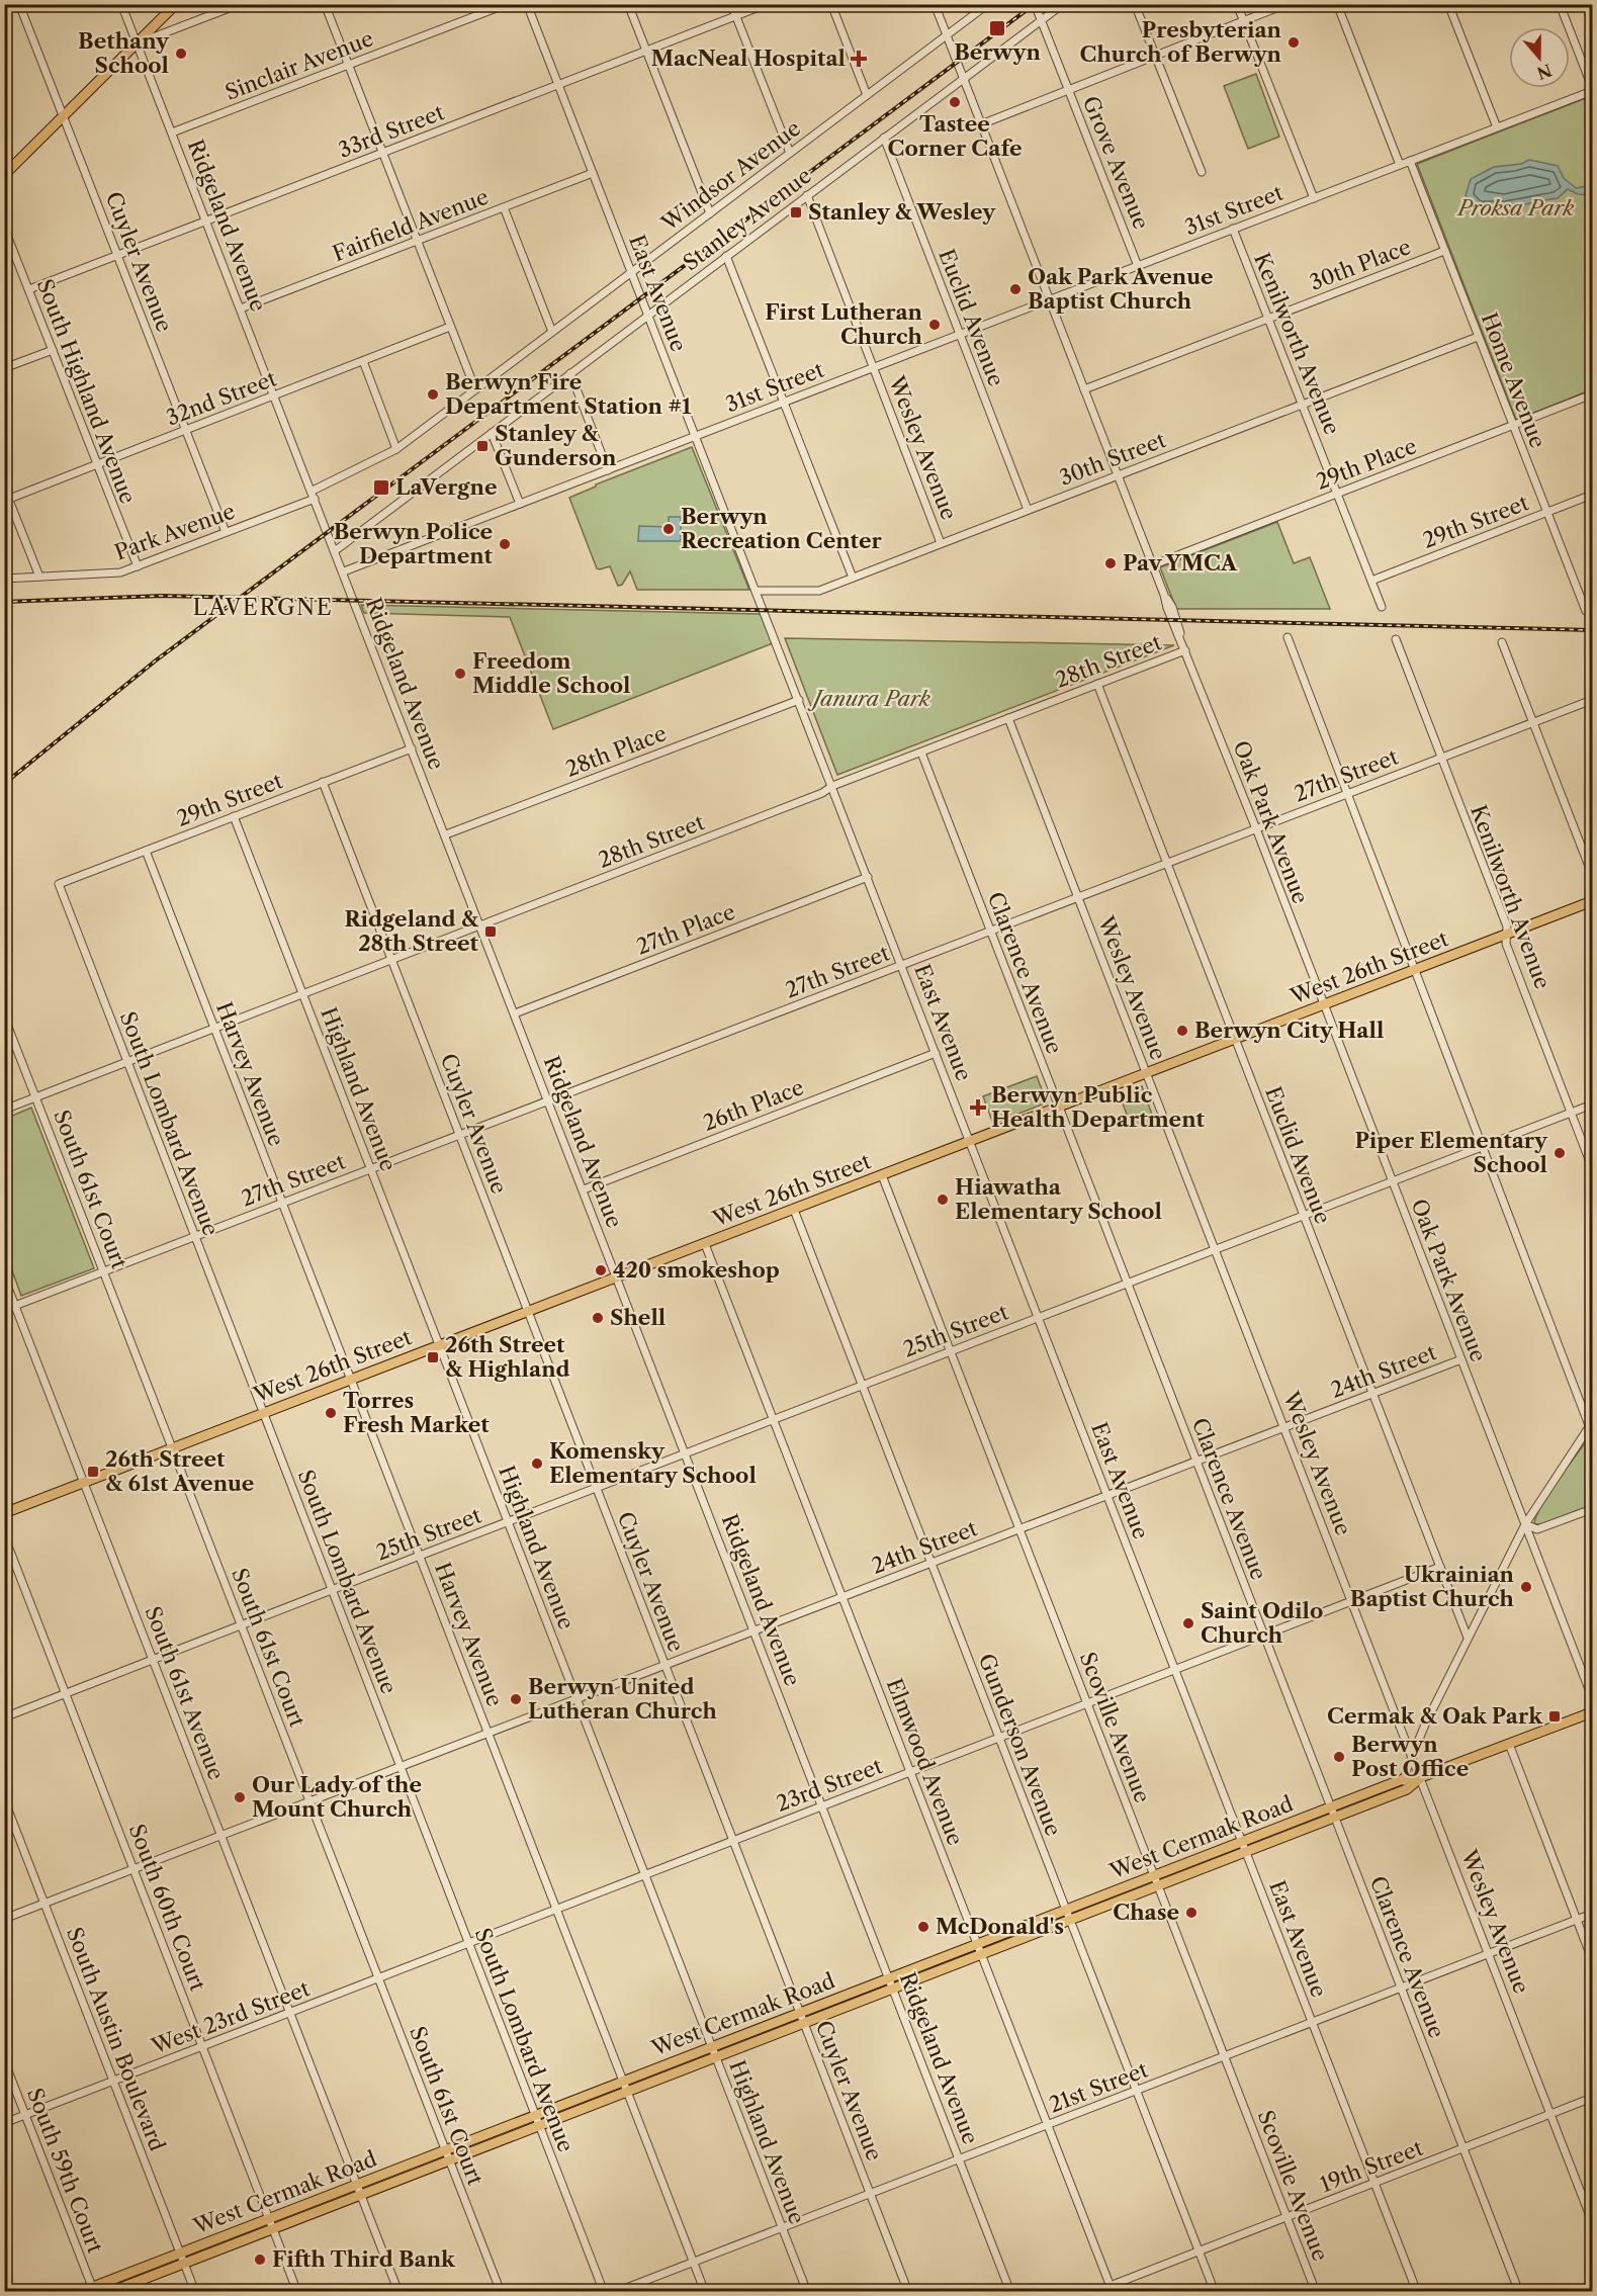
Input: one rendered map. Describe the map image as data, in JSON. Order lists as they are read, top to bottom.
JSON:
{
  "streets": {
    "main road": ["West 26th Street", "West Cermak Road"],
    "street": [
      "Sinclair Avenue",
      "33rd Street",
      "Grove Avenue",
      "Windsor Avenue",
      "31st Street",
      "Stanley Avenue",
      "Ridgeland Avenue",
      "Fairfield Avenue",
      "Cuyler Avenue",
      "30th Place",
      "East Avenue",
      "Euclid Avenue",
      "Kenilworth Avenue",
      "Home Avenue",
      "South Highland Avenue",
      "32nd Street",
      "Wesley Avenue",
      "30th Street",
      "29th Place",
      "29th Street",
      "Park Avenue",
      "28th Street",
      "28th Place",
      "27th Street",
      "Oak Park Avenue",
      "27th Place",
      "Clarence Avenue",
      "Harvey Avenue",
      "Highland Avenue",
      "26th Place",
      "South Lombard Avenue",
      "South 61st Court",
      "25th Street",
      "24th Street",
      "South 61st Avenue",
      "Scoville Avenue",
      "Gunderson Avenue",
      "Elmwood Avenue",
      "23rd Street",
      "South 60th Court",
      "West 23rd Street",
      "South Austin Boulevard",
      "21st Street",
      "19th Street",
      "South 59th Court"
    ]
  },
  "crossings": [
    ["Sinclair Avenue", "Ridgeland Avenue"],
    ["33rd Street", "Ridgeland Avenue"],
    ["33rd Street", "Cuyler Avenue"],
    ["33rd Street", "East Avenue"],
    ["33rd Street", "South Highland Avenue"],
    ["Grove Avenue", "31st Street"],
    ["Grove Avenue", "Stanley Avenue"],
    ["Windsor Avenue", "Ridgeland Avenue"],
    ["Windsor Avenue", "East Avenue"],
    ["Windsor Avenue", "Park Avenue"],
    ["Windsor Avenue", "Oak Park Avenue"],
    ["31st Street", "Ridgeland Avenue"],
    ["31st Street", "East Avenue"],
    ["31st Street", "Euclid Avenue"],
    ["31st Street", "Kenilworth Avenue"],
    ["31st Street", "Home Avenue"],
    ["31st Street", "Wesley Avenue"],
    ["31st Street", "Oak Park Avenue"],
    ["Stanley Avenue", "Ridgeland Avenue"],
    ["Stanley Avenue", "East Avenue"],
    ["Stanley Avenue", "Euclid Avenue"],
    ["Stanley Avenue", "Wesley Avenue"],
    ["Stanley Avenue", "Oak Park Avenue"],
    ["Ridgeland Avenue", "Fairfield Avenue"],
    ["Ridgeland Avenue", "32nd Street"],
    ["Ridgeland Avenue", "29th Street"],
    ["Ridgeland Avenue", "Park Avenue"],
    ["Ridgeland Avenue", "28th Street"],
    ["Ridgeland Avenue", "28th Place"],
    ["Ridgeland Avenue", "27th Street"],
    ["Ridgeland Avenue", "27th Place"],
    ["Ridgeland Avenue", "West 26th Street"],
    ["Ridgeland Avenue", "26th Place"],
    ["Ridgeland Avenue", "25th Street"],
    ["Ridgeland Avenue", "24th Street"],
    ["Ridgeland Avenue", "23rd Street"],
    ["Ridgeland Avenue", "West Cermak Road"],
    ["Ridgeland Avenue", "21st Street"],
    ["Fairfield Avenue", "East Avenue"],
    ["Cuyler Avenue", "32nd Street"],
    ["Cuyler Avenue", "29th Street"],
    ["Cuyler Avenue", "Park Avenue"],
    ["Cuyler Avenue", "28th Street"],
    ["Cuyler Avenue", "27th Street"],
    ["Cuyler Avenue", "West 26th Street"],
    ["Cuyler Avenue", "25th Street"],
    ["Cuyler Avenue", "24th Street"],
    ["Cuyler Avenue", "23rd Street"],
    ["Cuyler Avenue", "West Cermak Road"],
    ["Cuyler Avenue", "21st Street"],
    ["30th Place", "Kenilworth Avenue"],
    ["30th Place", "Home Avenue"],
    ["30th Place", "Oak Park Avenue"],
    ["East Avenue", "30th Street"],
    ["East Avenue", "28th Street"],
    ["East Avenue", "28th Place"],
    ["East Avenue", "27th Street"],
    ["East Avenue", "27th Place"],
    ["East Avenue", "West 26th Street"],
    ["East Avenue", "26th Place"],
    ["East Avenue", "25th Street"],
    ["East Avenue", "24th Street"],
    ["East Avenue", "23rd Street"],
    ["East Avenue", "West Cermak Road"],
    ["East Avenue", "21st Street"],
    ["East Avenue", "19th Street"],
    ["Euclid Avenue", "30th Street"],
    ["Euclid Avenue", "28th Street"],
    ["Euclid Avenue", "27th Street"],
    ["Euclid Avenue", "West 26th Street"],
    ["Euclid Avenue", "25th Street"],
    ["Euclid Avenue", "24th Street"],
    ["Euclid Avenue", "23rd Street"],
    ["Kenilworth Avenue", "30th Street"],
    ["Kenilworth Avenue", "29th Place"],
    ["Kenilworth Avenue", "29th Street"],
    ["Kenilworth Avenue", "27th Street"],
    ["Kenilworth Avenue", "West 26th Street"],
    ["Kenilworth Avenue", "25th Street"],
    ["Home Avenue", "30th Street"],
    ["Home Avenue", "29th Place"],
    ["Home Avenue", "29th Street"],
    ["South Highland Avenue", "32nd Street"],
    ["South Highland Avenue", "Park Avenue"],
    ["Wesley Avenue", "30th Street"],
    ["Wesley Avenue", "28th Street"],
    ["Wesley Avenue", "27th Street"],
    ["Wesley Avenue", "West 26th Street"],
    ["Wesley Avenue", "25th Street"],
    ["Wesley Avenue", "24th Street"],
    ["Wesley Avenue", "23rd Street"],
    ["Wesley Avenue", "West Cermak Road"],
    ["Wesley Avenue", "21st Street"],
    ["Wesley Avenue", "19th Street"],
    ["30th Street", "Oak Park Avenue"],
    ["29th Place", "Oak Park Avenue"],
    ["29th Street", "Harvey Avenue"],
    ["29th Street", "Highland Avenue"],
    ["29th Street", "South Lombard Avenue"],
    ["28th Street", "Oak Park Avenue"],
    ["28th Street", "Clarence Avenue"],
    ["28th Street", "Harvey Avenue"],
    ["28th Street", "Highland Avenue"],
    ["28th Street", "South Lombard Avenue"],
    ["28th Street", "South 61st Court"],
    ["27th Street", "Oak Park Avenue"],
    ["27th Street", "Clarence Avenue"],
    ["27th Street", "Harvey Avenue"],
    ["27th Street", "Highland Avenue"],
    ["27th Street", "South Lombard Avenue"],
    ["27th Street", "South 61st Court"],
    ["27th Street", "South 61st Avenue"],
    ["Oak Park Avenue", "West 26th Street"],
    ["Oak Park Avenue", "25th Street"],
    ["Oak Park Avenue", "24th Street"],
    ["West 26th Street", "Clarence Avenue"],
    ["West 26th Street", "Harvey Avenue"],
    ["West 26th Street", "Highland Avenue"],
    ["West 26th Street", "South Lombard Avenue"],
    ["West 26th Street", "South 61st Court"],
    ["West 26th Street", "South 61st Avenue"],
    ["West 26th Street", "Scoville Avenue"],
    ["West 26th Street", "Gunderson Avenue"],
    ["West 26th Street", "Elmwood Avenue"],
    ["Clarence Avenue", "25th Street"],
    ["Clarence Avenue", "24th Street"],
    ["Clarence Avenue", "23rd Street"],
    ["Clarence Avenue", "West Cermak Road"],
    ["Clarence Avenue", "21st Street"],
    ["Clarence Avenue", "19th Street"],
    ["Harvey Avenue", "25th Street"],
    ["Harvey Avenue", "24th Street"],
    ["Harvey Avenue", "23rd Street"],
    ["Harvey Avenue", "West Cermak Road"],
    ["Harvey Avenue", "21st Street"],
    ["Highland Avenue", "25th Street"],
    ["Highland Avenue", "24th Street"],
    ["Highland Avenue", "23rd Street"],
    ["Highland Avenue", "West Cermak Road"],
    ["Highland Avenue", "21st Street"],
    ["South Lombard Avenue", "25th Street"],
    ["South Lombard Avenue", "24th Street"],
    ["South Lombard Avenue", "23rd Street"],
    ["South Lombard Avenue", "West Cermak Road"],
    ["South Lombard Avenue", "West 23rd Street"],
    ["South 61st Court", "25th Street"],
    ["South 61st Court", "24th Street"],
    ["South 61st Court", "West Cermak Road"],
    ["South 61st Court", "West 23rd Street"],
    ["25th Street", "South 61st Avenue"],
    ["25th Street", "Scoville Avenue"],
    ["25th Street", "Gunderson Avenue"],
    ["25th Street", "Elmwood Avenue"],
    ["25th Street", "South 60th Court"],
    ["24th Street", "South 61st Avenue"],
    ["24th Street", "Scoville Avenue"],
    ["24th Street", "Gunderson Avenue"],
    ["24th Street", "Elmwood Avenue"],
    ["24th Street", "South 60th Court"],
    ["24th Street", "South Austin Boulevard"],
    ["South 61st Avenue", "West Cermak Road"],
    ["South 61st Avenue", "West 23rd Street"],
    ["Scoville Avenue", "23rd Street"],
    ["Scoville Avenue", "West Cermak Road"],
    ["Scoville Avenue", "21st Street"],
    ["Scoville Avenue", "19th Street"],
    ["Gunderson Avenue", "23rd Street"],
    ["Gunderson Avenue", "West Cermak Road"],
    ["Gunderson Avenue", "21st Street"],
    ["Gunderson Avenue", "19th Street"],
    ["Elmwood Avenue", "23rd Street"],
    ["Elmwood Avenue", "West Cermak Road"],
    ["Elmwood Avenue", "21st Street"],
    ["Elmwood Avenue", "19th Street"],
    ["23rd Street", "West 23rd Street"],
    ["West Cermak Road", "South 60th Court"],
    ["West Cermak Road", "South Austin Boulevard"],
    ["West Cermak Road", "South 59th Court"],
    ["South 60th Court", "West 23rd Street"],
    ["West 23rd Street", "South Austin Boulevard"],
    ["West 23rd Street", "South 59th Court"]
  ],
  "districts": ["LAVERGNE"],
  "parks": ["Proksa Park", "Janura Park"],
  "places": {
    "transit": [
      "Berwyn",
      "Stanley & Wesley",
      "Stanley & Gunderson",
      "LaVergne",
      "Ridgeland & 28th Street",
      "26th Street & Highland",
      "26th Street & 61st Avenue",
      "Cermak & Oak Park"
    ],
    "other": [
      "Presbyterian Church of Berwyn",
      "Bethany School",
      "Tastee Corner Cafe",
      "Oak Park Avenue Baptist Church",
      "First Lutheran Church",
      "Berwyn Fire Department Station #1",
      "Berwyn Recreation Center",
      "Berwyn Police Department",
      "Pav YMCA",
      "Freedom Middle School",
      "Berwyn City Hall",
      "Piper Elementary School",
      "Hiawatha Elementary School",
      "420 smokeshop",
      "Shell",
      "Torres Fresh Market",
      "Komensky Elementary School",
      "Ukrainian Baptist Church",
      "Saint Odilo Church",
      "Berwyn United Lutheran Church",
      "Berwyn Post Office",
      "Our Lady of the Mount Church",
      "Chase",
      "McDonald's",
      "Fifth Third Bank"
    ],
    "health": ["MacNeal Hospital", "Berwyn Public Health Department"]
  },
  "north": "bottom"
}
